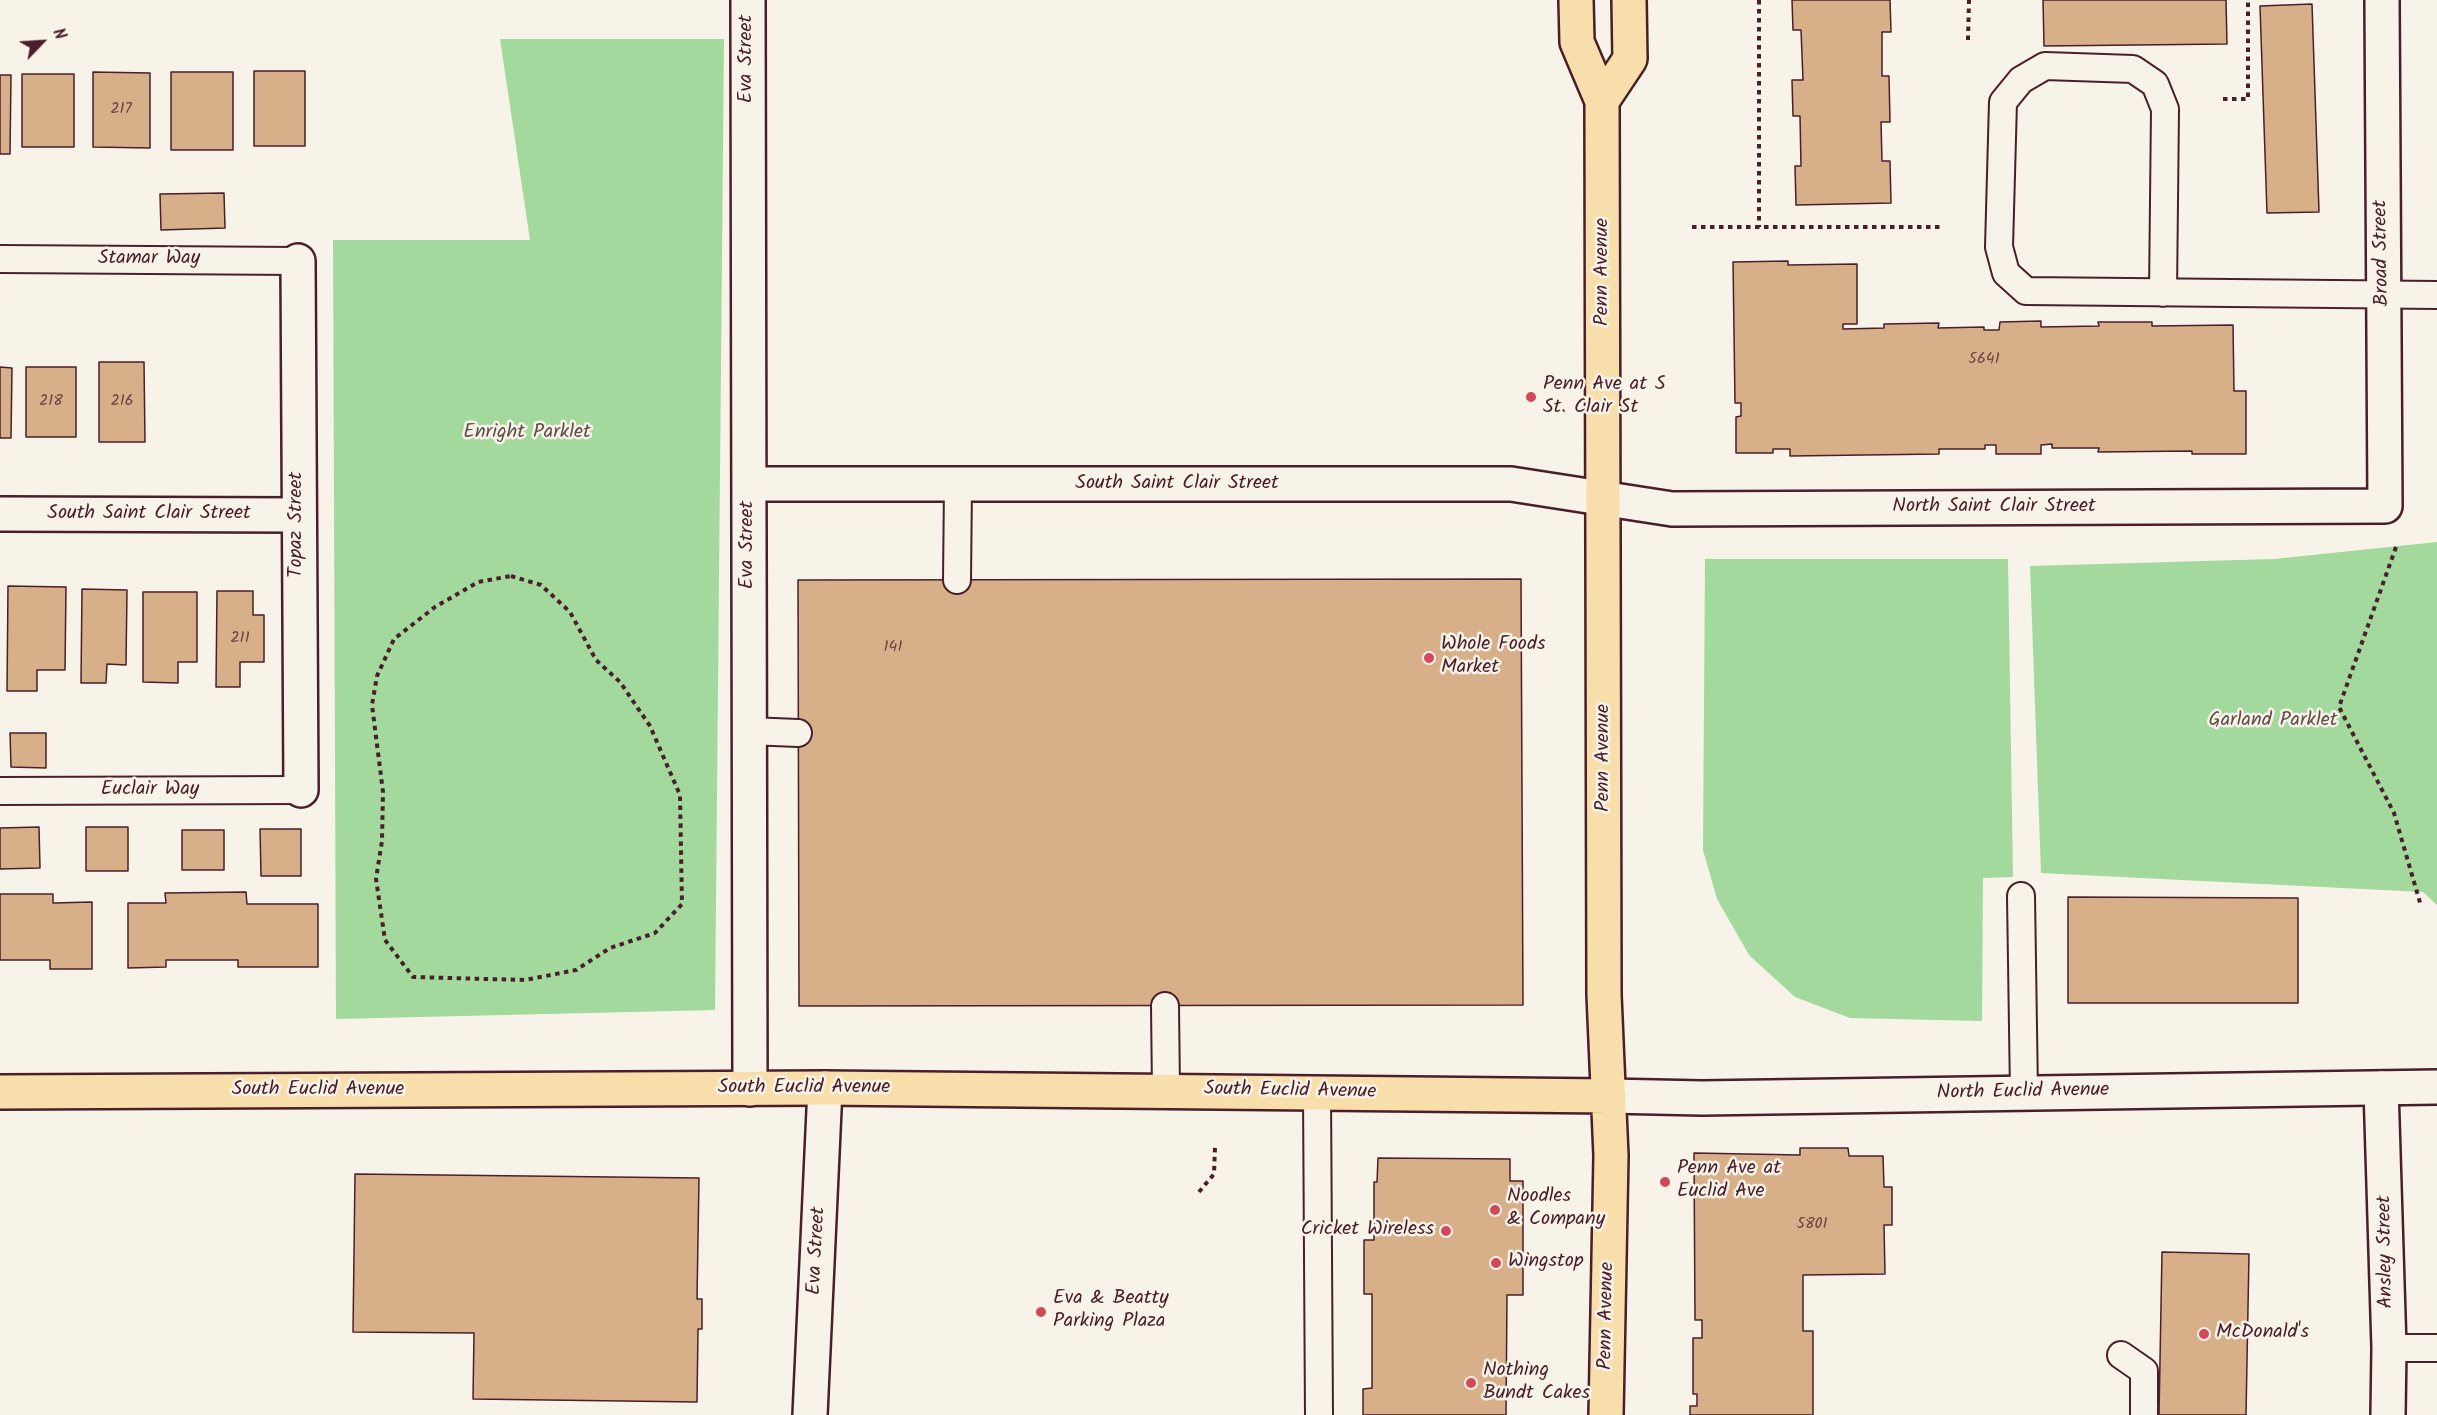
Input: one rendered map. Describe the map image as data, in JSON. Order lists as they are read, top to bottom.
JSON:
{
  "streets": {
    "main road": ["Penn Avenue", "South Euclid Avenue"],
    "street": [
      "Eva Street",
      "Broad Street",
      "South Saint Clair Street",
      "North Saint Clair Street",
      "Topaz Street",
      "North Euclid Avenue",
      "Ansley Street"
    ],
    "lane": ["Stamar Way", "Euclair Way"]
  },
  "crossings": [
    ["Eva Street", "South Saint Clair Street"],
    ["Eva Street", "South Euclid Avenue"],
    ["Broad Street", "North Saint Clair Street"],
    ["Stamar Way", "Topaz Street"],
    ["Penn Avenue", "South Saint Clair Street"],
    ["Penn Avenue", "North Saint Clair Street"],
    ["Penn Avenue", "South Euclid Avenue"],
    ["Penn Avenue", "North Euclid Avenue"],
    ["South Saint Clair Street", "North Saint Clair Street"],
    ["South Saint Clair Street", "Topaz Street"],
    ["Topaz Street", "Euclair Way"],
    ["South Euclid Avenue", "North Euclid Avenue"],
    ["North Euclid Avenue", "Ansley Street"]
  ],
  "parks": ["Enright Parklet", "Garland Parklet"],
  "places": [
    "Penn Ave at S St. Clair St",
    "Whole Foods Market",
    "Penn Ave at Euclid Ave",
    "Noodles & Company",
    "Cricket Wireless",
    "Wingstop",
    "Eva & Beatty Parking Plaza",
    "McDonald's",
    "Nothing Bundt Cakes"
  ],
  "house_numbers": [
    "217",
    "5641",
    "218",
    "216",
    "211",
    "141",
    "5801"
  ],
  "north": "top right"
}
